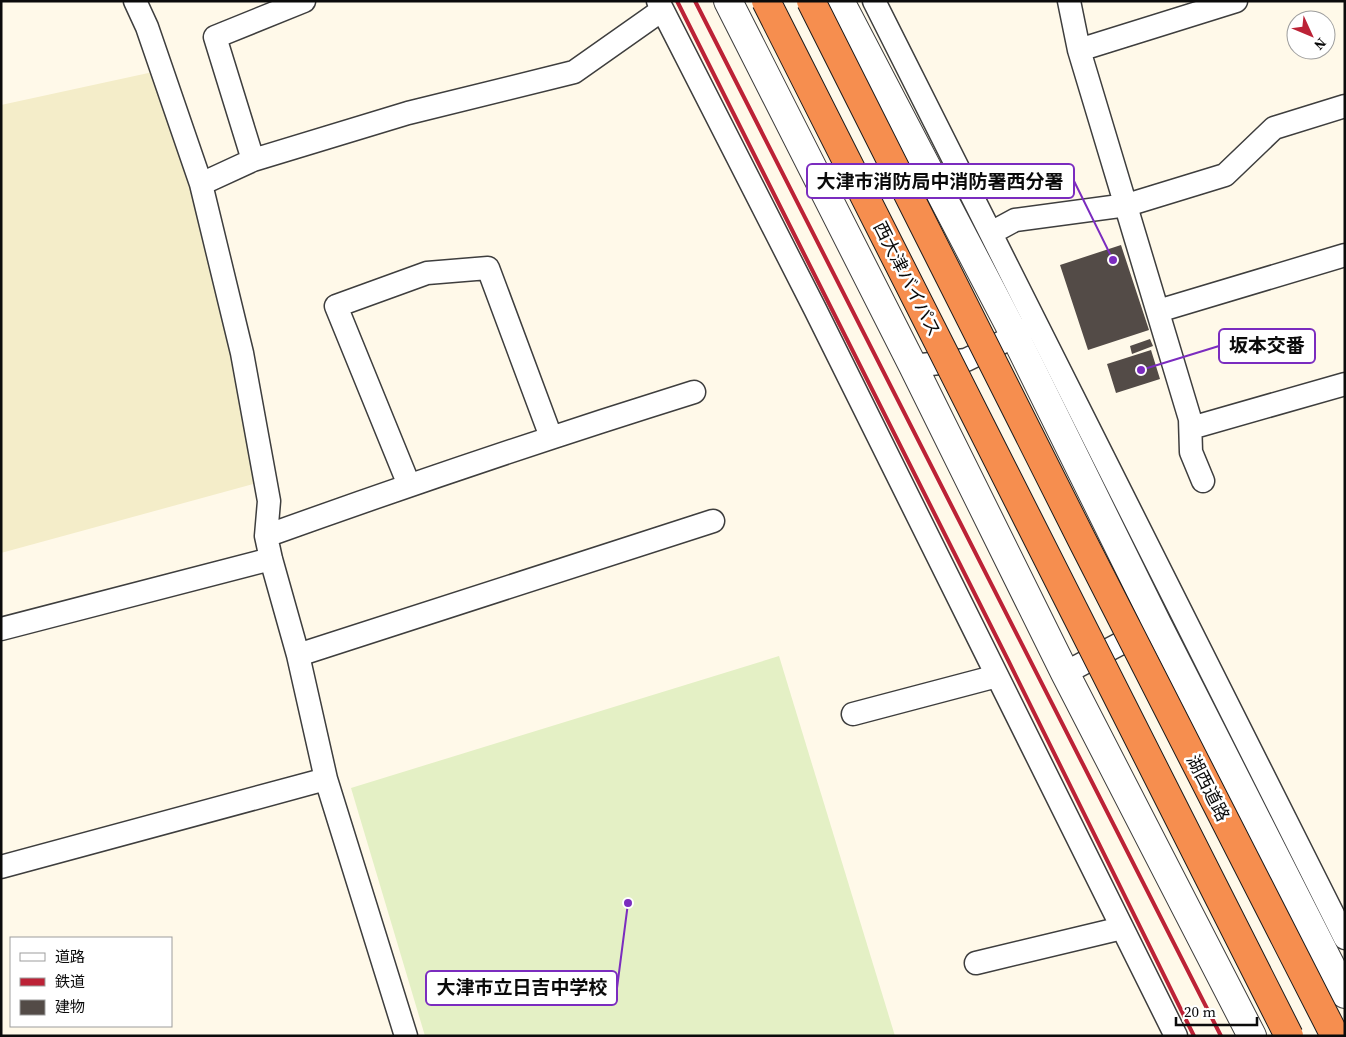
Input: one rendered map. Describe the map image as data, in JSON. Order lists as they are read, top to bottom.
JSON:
{
  "streets": {
    "highway": ["西大津バイパス", "湖西道路"]
  },
  "places": ["大津市消防局中消防署西分署", "坂本交番", "大津市立日吉中学校"],
  "legend": ["道路", "鉄道", "建物"],
  "scale_bar": "20 m",
  "north": "bottom right"
}
